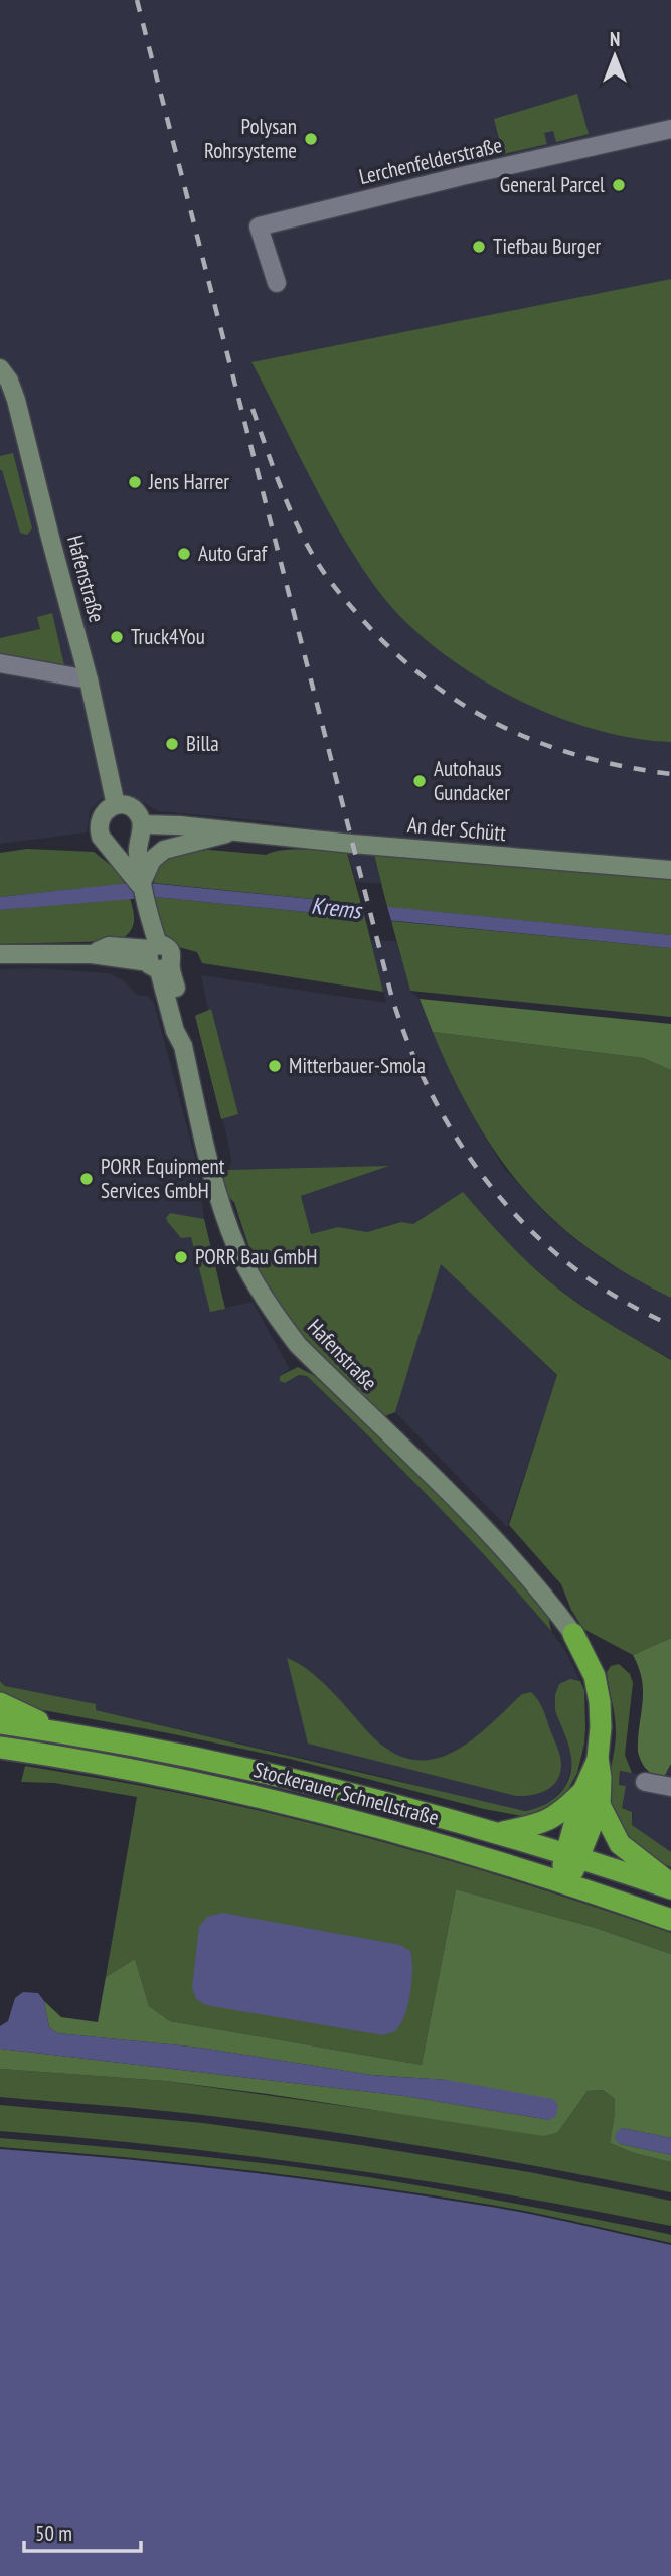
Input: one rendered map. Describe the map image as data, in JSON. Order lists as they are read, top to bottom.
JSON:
{
  "streets": {
    "highway": ["Stockerauer Schnellstraße"],
    "street": ["Lerchenfelderstraße", "Hafenstraße", "An der Schütt"]
  },
  "crossings": [
    ["Hafenstraße", "An der Schütt"]
  ],
  "water": ["Krems"],
  "places": [
    "Polysan Rohrsysteme",
    "General Parcel",
    "Tiefbau Burger",
    "Jens Harrer",
    "Auto Graf",
    "Truck4You",
    "Billa",
    "Autohaus Gundacker",
    "Mitterbauer-Smola",
    "PORR Equipment Services GmbH",
    "PORR Bau GmbH"
  ],
  "scale_bar": "50 m",
  "north": "top"
}
